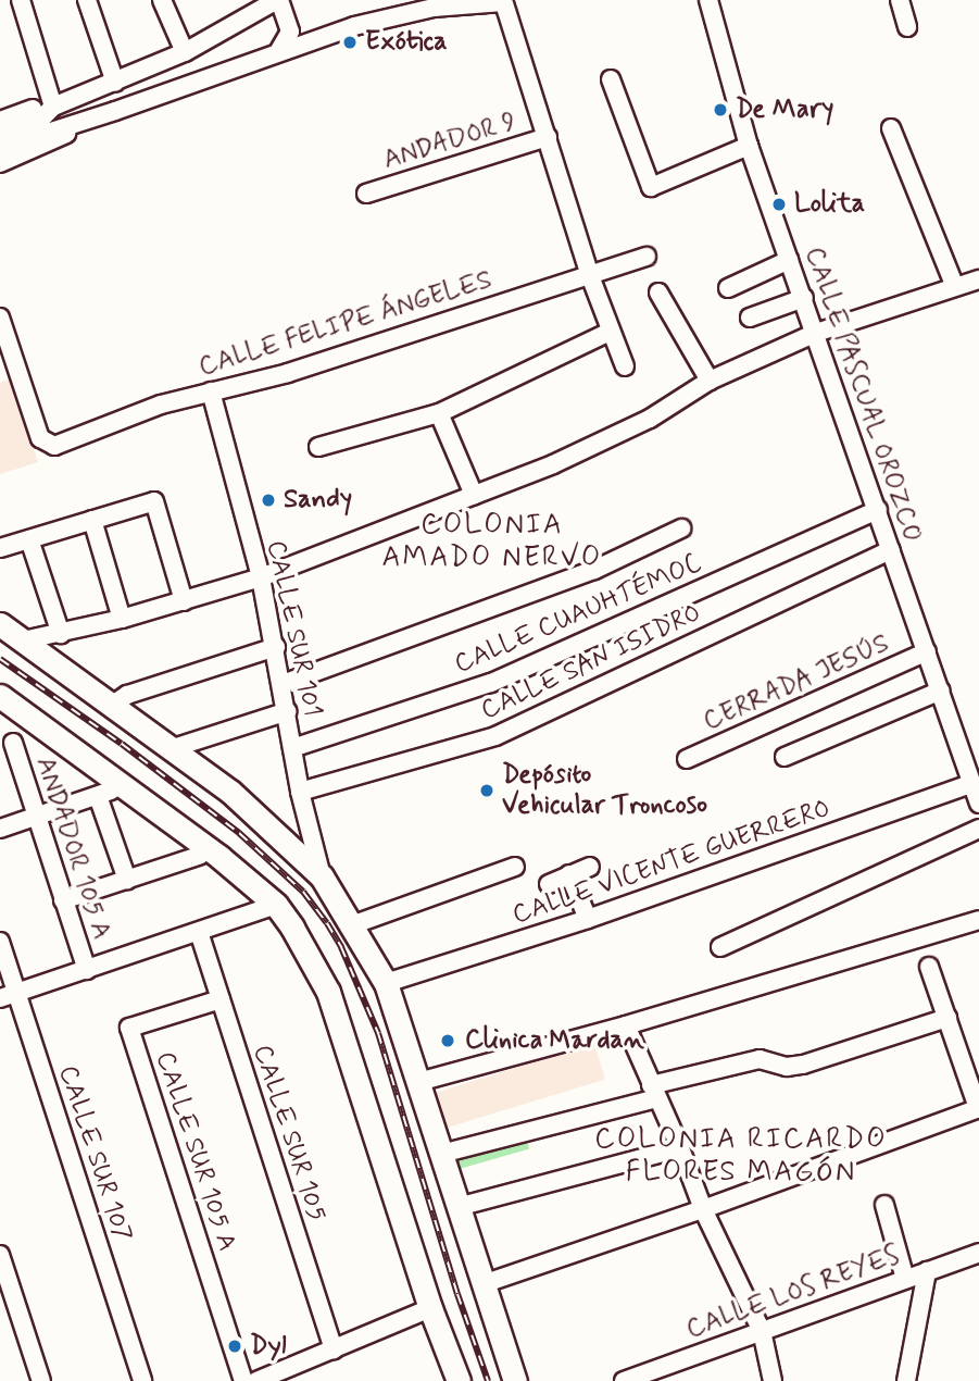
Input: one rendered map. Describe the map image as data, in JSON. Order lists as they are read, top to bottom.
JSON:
{
  "streets": {
    "street": [
      "ANDADOR 9",
      "CALLE FELIPE ÁNGELES",
      "CALLE PASCUAL OROZCO",
      "CALLE CUAUHTÉMOC",
      "CALLE SUR 101",
      "CALLE SAN ISIDRO",
      "CERRADA JESÚS",
      "ANDADOR 105 A",
      "CALLE VICENTE GUERRERO",
      "CALLE SUR 105",
      "CALLE SUR 105 A",
      "CALLE SUR 107",
      "CALLE LOS REYES"
    ]
  },
  "crossings": [
    ["CALLE FELIPE ÁNGELES", "CALLE SUR 101"],
    ["CALLE PASCUAL OROZCO", "CALLE CUAUHTÉMOC"],
    ["CALLE PASCUAL OROZCO", "CALLE SAN ISIDRO"],
    ["CALLE PASCUAL OROZCO", "CERRADA JESÚS"],
    ["CALLE PASCUAL OROZCO", "CALLE VICENTE GUERRERO"],
    ["CALLE CUAUHTÉMOC", "CALLE SUR 101"],
    ["CALLE SUR 101", "CALLE SAN ISIDRO"],
    ["CALLE SUR 105", "CALLE SUR 105 A"]
  ],
  "districts": ["COLONIA AMADO NERVO", "COLONIA RICARDO FLORES MAGÓN"],
  "places": [
    "Exótica",
    "De Mary",
    "Lolita",
    "Sandy",
    "Depósito Vehicular Troncoso",
    "Clinica Mardan",
    "Dyl"
  ]
}
